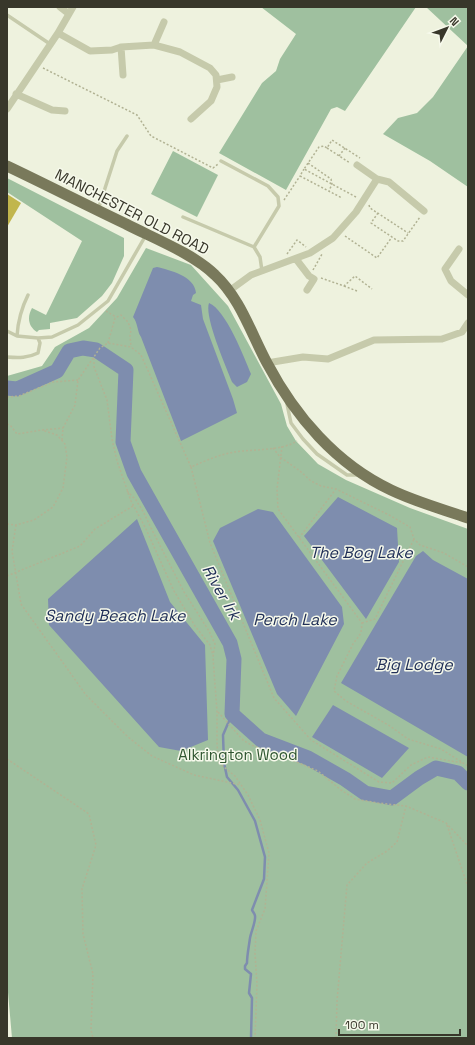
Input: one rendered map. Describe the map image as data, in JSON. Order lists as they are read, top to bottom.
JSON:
{
  "streets": {
    "main road": ["MANCHESTER OLD ROAD"]
  },
  "water": [
    "The Bog Lake",
    "River Irk",
    "Sandy Beach Lake",
    "Perch Lake",
    "Big Lodge"
  ],
  "parks": ["Alkrington Wood"],
  "scale_bar": "100 m",
  "north": "top right"
}
